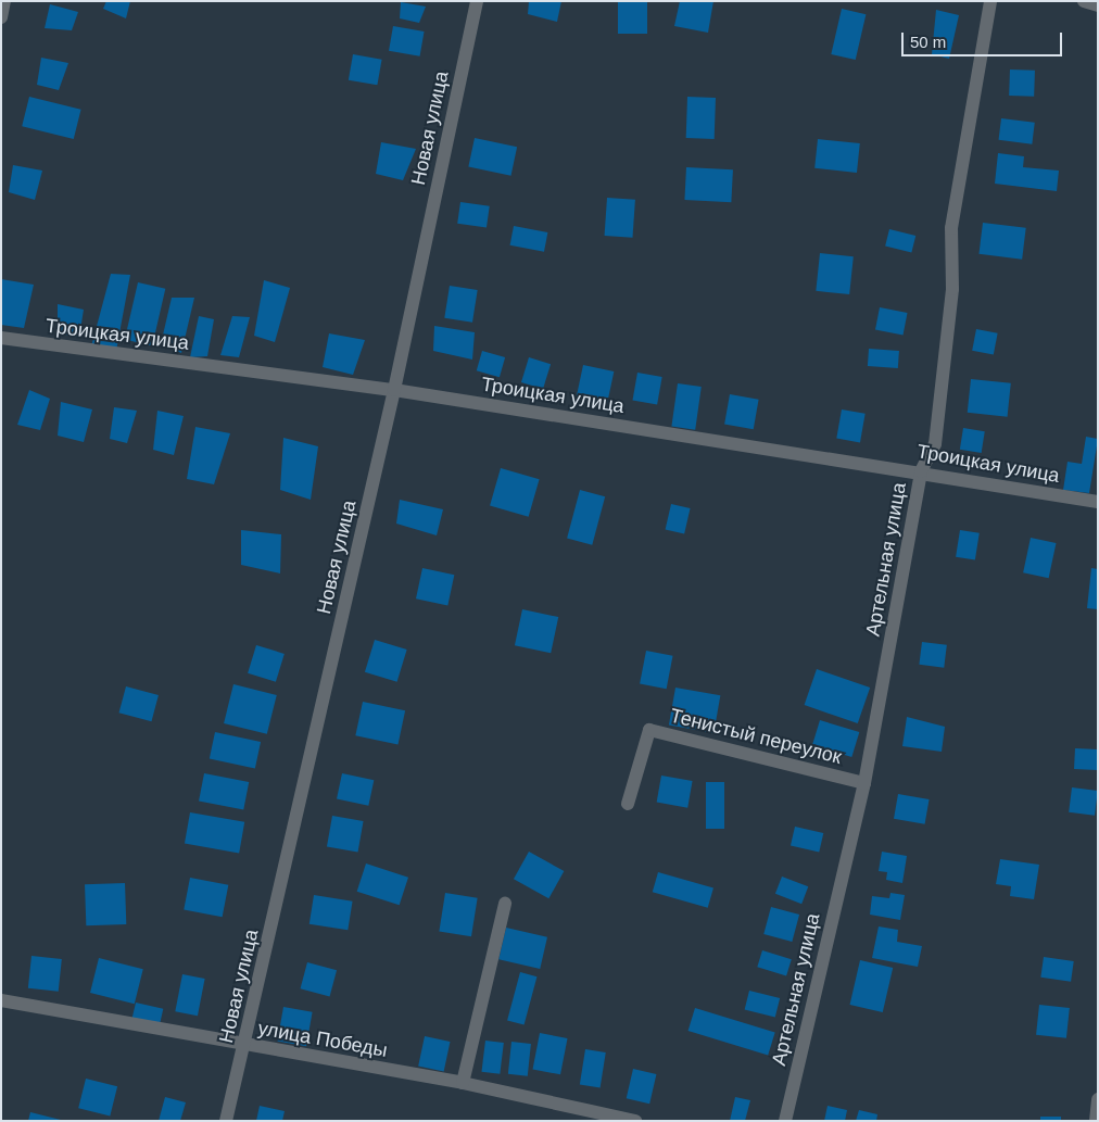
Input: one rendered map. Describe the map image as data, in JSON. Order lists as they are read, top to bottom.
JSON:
{
  "streets": {
    "street": [
      "Новая улица",
      "Троицкая улица",
      "Артельная улица",
      "Тенистый переулок",
      "улица Победы"
    ]
  },
  "crossings": [
    ["Новая улица", "Троицкая улица"],
    ["Новая улица", "улица Победы"],
    ["Троицкая улица", "Артельная улица"],
    ["Артельная улица", "Тенистый переулок"]
  ],
  "scale_bar": "50 m"
}
